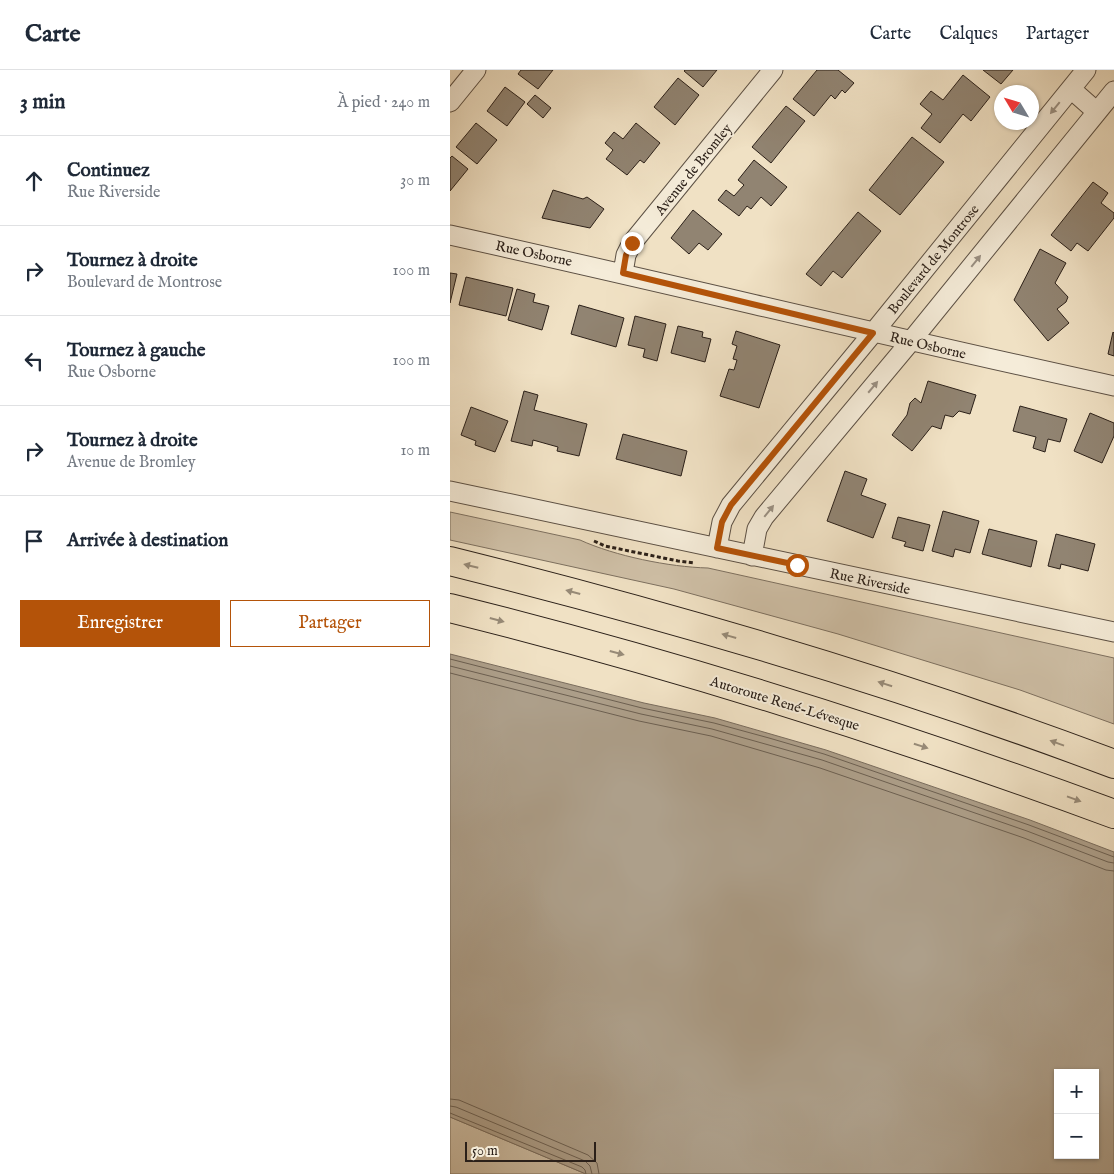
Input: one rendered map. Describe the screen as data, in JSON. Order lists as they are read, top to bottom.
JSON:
{
  "streets": {
    "highway": ["Autoroute René-Lévesque"],
    "street": [
      "Avenue de Bromley",
      "Rue Osborne",
      "Boulevard de Montrose",
      "Rue Riverside"
    ]
  },
  "crossings": [
    ["Avenue de Bromley", "Rue Osborne"],
    ["Rue Osborne", "Boulevard de Montrose"],
    ["Boulevard de Montrose", "Rue Riverside"]
  ],
  "scale_bar": "50 m",
  "north": "top left",
  "page": {
    "header": "Carte",
    "nav": ["Carte", "Calques", "Partager"],
    "heading": ["3 min", "À pied · 240 m"],
    "list": [
      ["Continuez", "Rue Riverside", "30 m"],
      ["Tournez à droite", "Boulevard de Montrose", "100 m"],
      ["Tournez à gauche", "Rue Osborne", "100 m"],
      ["Tournez à droite", "Avenue de Bromley", "10 m"],
      "Arrivée à destination"
    ],
    "buttons": ["Enregistrer", "Partager"],
    "map_buttons": ["+", "−"],
    "scale": "50 m"
  }
}
